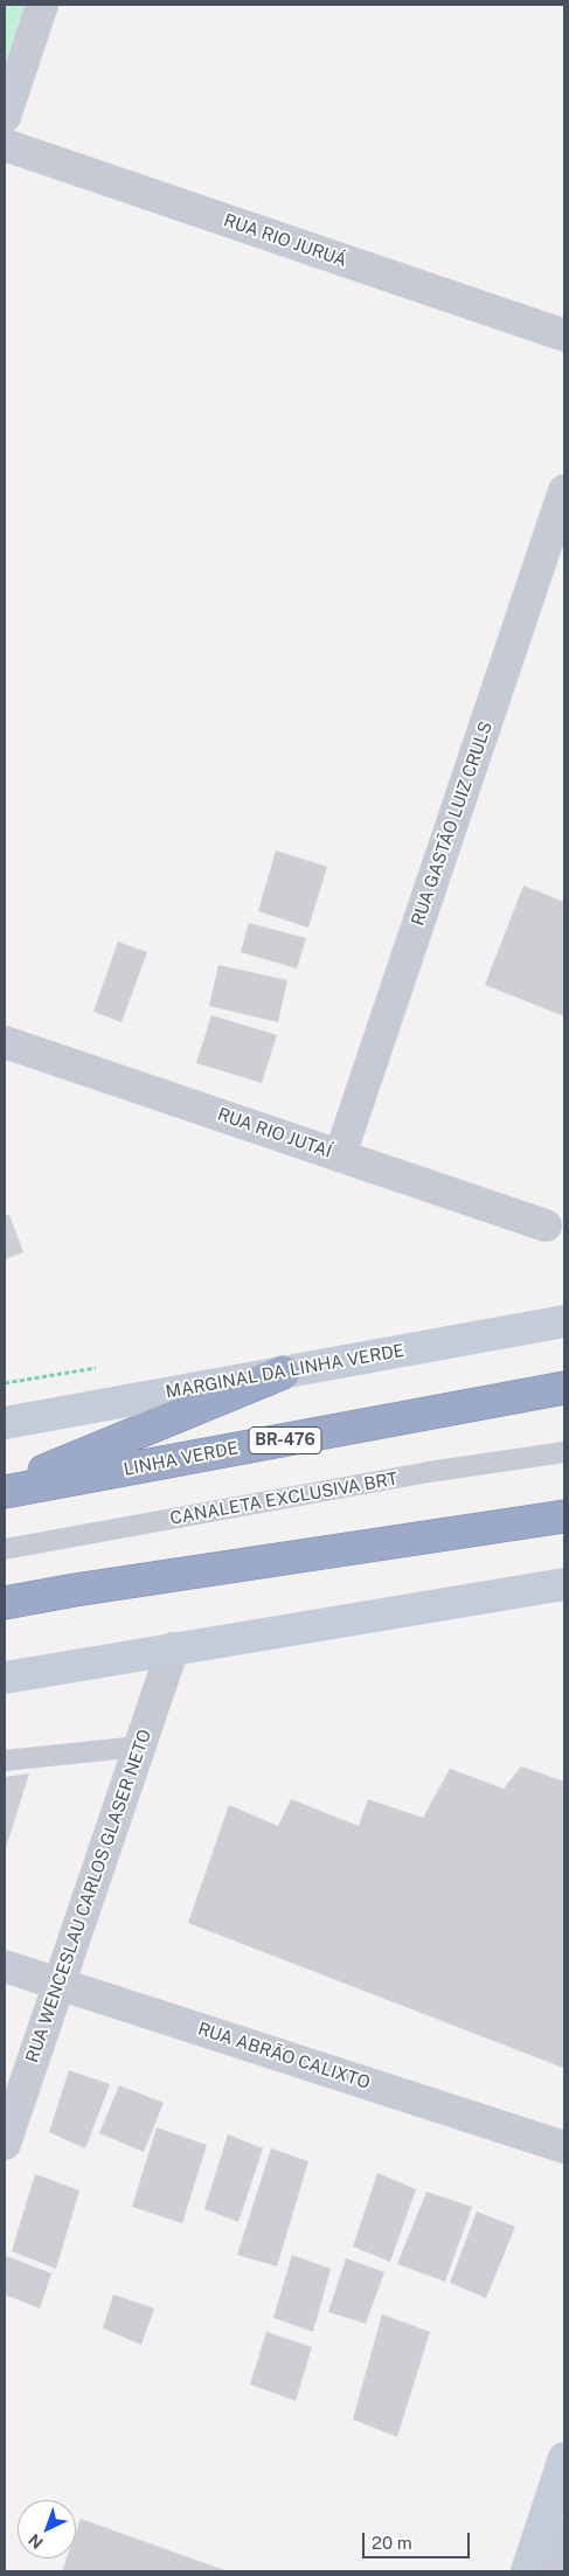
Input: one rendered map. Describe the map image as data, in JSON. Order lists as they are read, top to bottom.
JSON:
{
  "streets": {
    "highway": ["BR-476", "LINHA VERDE"],
    "main road": ["MARGINAL DA LINHA VERDE"],
    "street": [
      "RUA RIO JURUÁ",
      "RUA GASTÃO LUIZ CRULS",
      "RUA RIO JUTAÍ",
      "RUA WENCESLAU CARLOS GLASER NETO",
      "RUA ABRÃO CALIXTO"
    ],
    "lane": ["CANALETA EXCLUSIVA BRT"]
  },
  "crossings": [
    ["RUA GASTÃO LUIZ CRULS", "RUA RIO JUTAÍ"],
    ["RUA WENCESLAU CARLOS GLASER NETO", "RUA ABRÃO CALIXTO"]
  ],
  "scale_bar": "20 m",
  "north": "bottom left"
}
